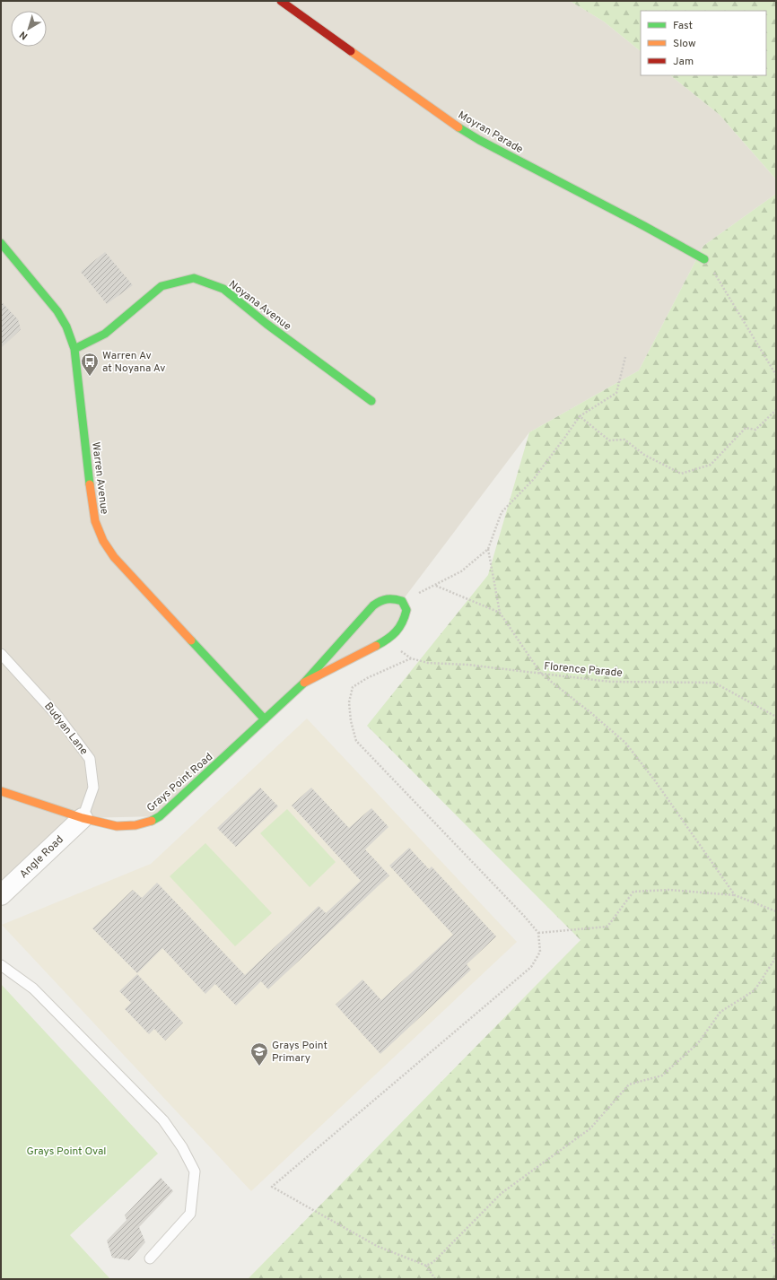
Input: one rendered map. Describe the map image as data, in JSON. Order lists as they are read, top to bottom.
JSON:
{
  "streets": {
    "street": [
      "Moyran Parade",
      "Noyana Avenue",
      "Warren Avenue",
      "Grays Point Road",
      "Angle Road"
    ],
    "lane": ["Budyan Lane"],
    "path": ["Florence Parade"]
  },
  "crossings": [
    ["Noyana Avenue", "Warren Avenue"],
    ["Warren Avenue", "Grays Point Road"],
    ["Florence Parade", "Grays Point Road"],
    ["Budyan Lane", "Grays Point Road"],
    ["Budyan Lane", "Angle Road"],
    ["Grays Point Road", "Angle Road"]
  ],
  "parks": ["Grays Point Oval"],
  "places": {
    "bus stop": ["Warren Av at Noyana Av"],
    "school or university": ["Grays Point Primary"]
  },
  "legend": ["Fast", "Slow", "Jam"],
  "north": "bottom left"
}
